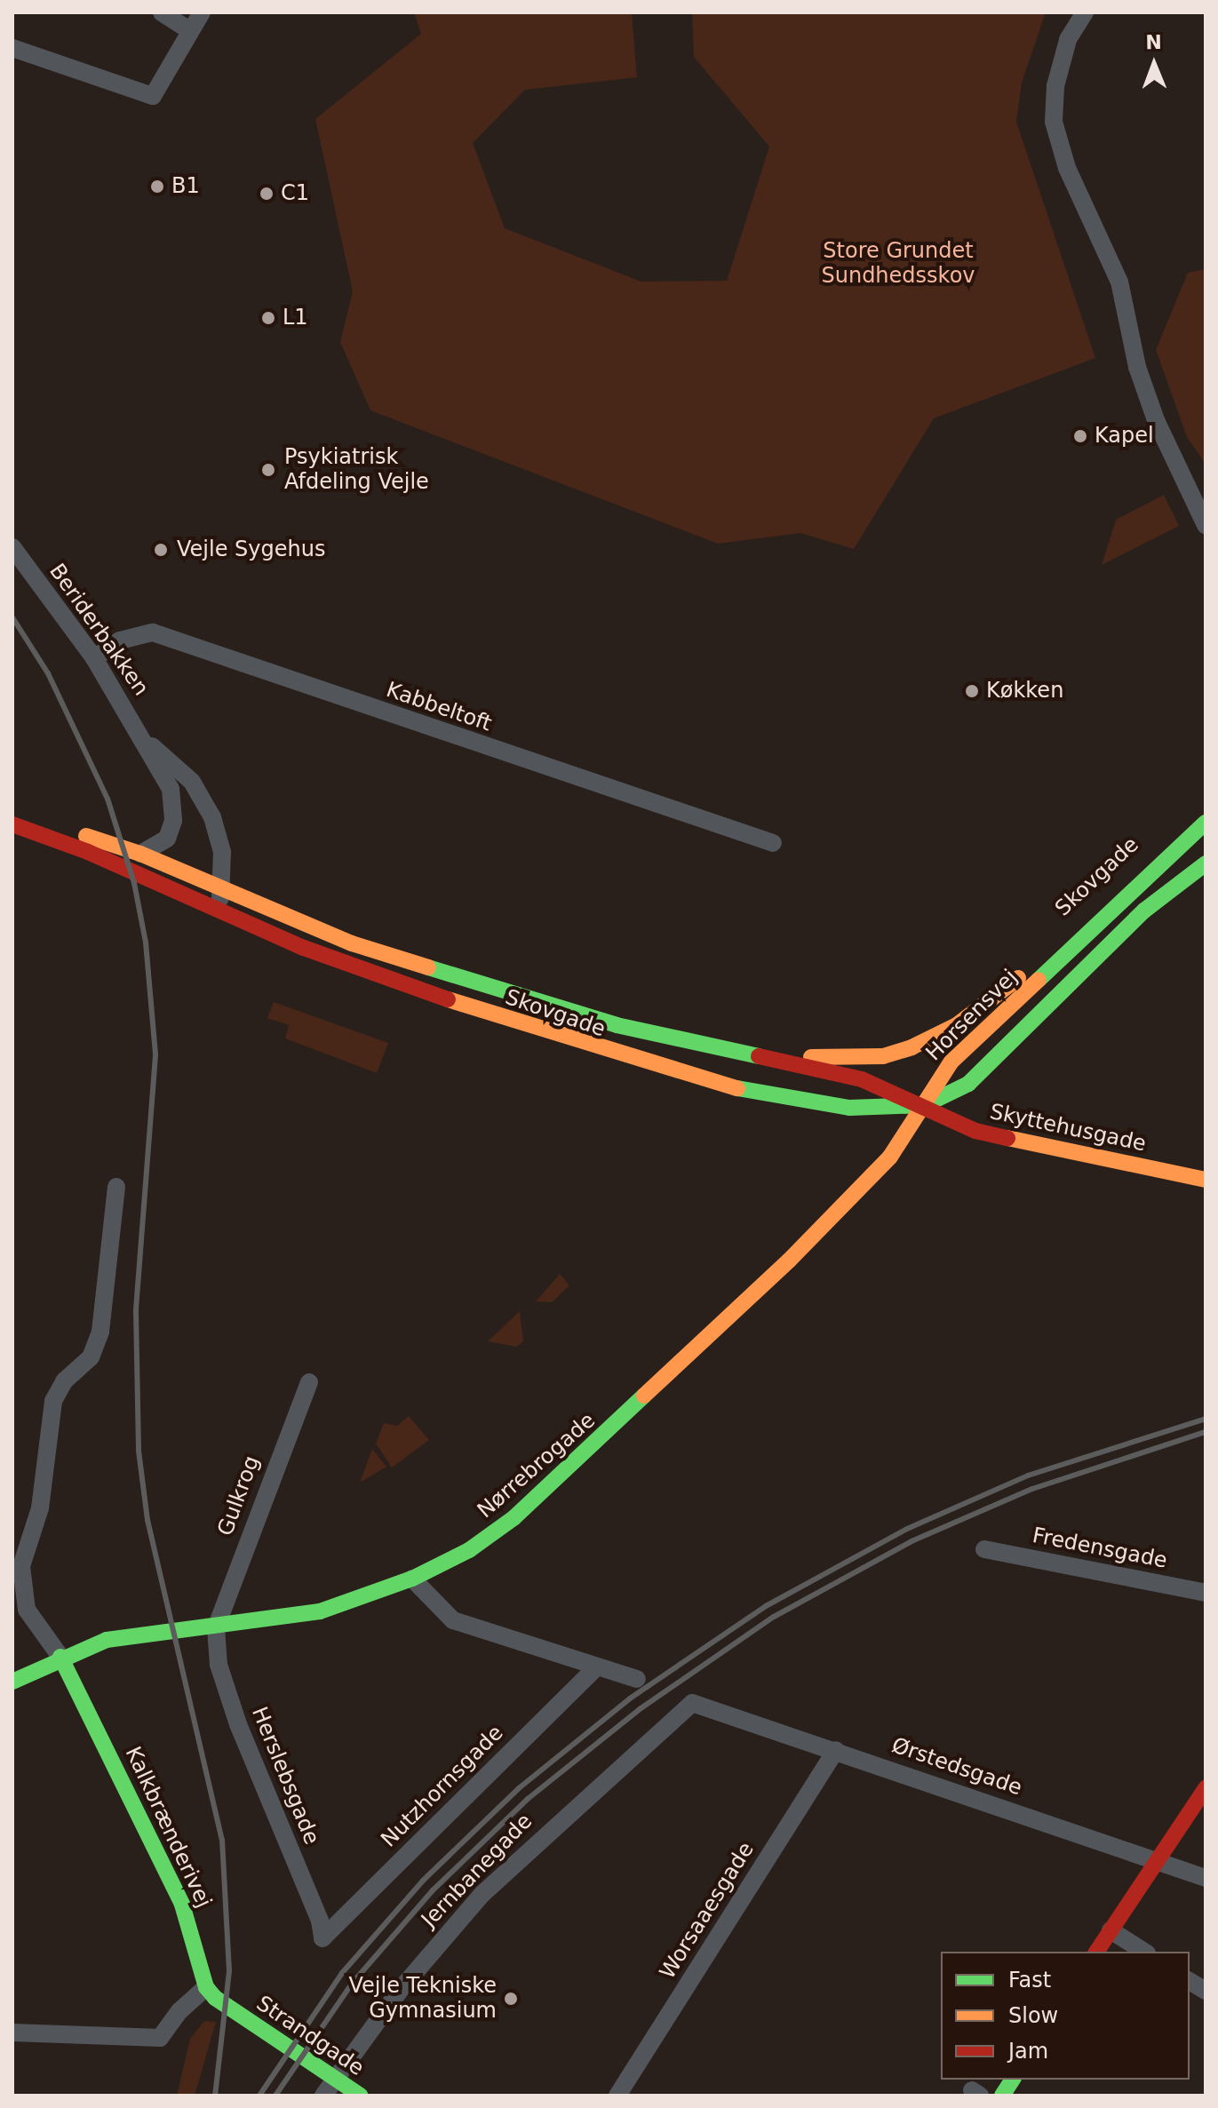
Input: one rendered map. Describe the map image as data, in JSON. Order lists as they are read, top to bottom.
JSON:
{
  "streets": {
    "main road": [
      "Skovgade",
      "Horsensvej",
      "Skyttehusgade",
      "Nørrebrogade",
      "Kalkbrænderivej",
      "Strandgade"
    ],
    "street": [
      "Beriderbakken",
      "Kabbeltoft",
      "Gulkrog",
      "Fredensgade",
      "Ørstedsgade",
      "Herslebsgade",
      "Nutzhornsgade",
      "Jernbanegade",
      "Worsaaesgade"
    ]
  },
  "crossings": [
    ["Beriderbakken", "Kabbeltoft"],
    ["Beriderbakken", "Skovgade"],
    ["Skovgade", "Horsensvej"],
    ["Skovgade", "Skyttehusgade"],
    ["Skovgade", "Nørrebrogade"],
    ["Horsensvej", "Skyttehusgade"],
    ["Horsensvej", "Nørrebrogade"],
    ["Skyttehusgade", "Nørrebrogade"],
    ["Nørrebrogade", "Gulkrog"],
    ["Nørrebrogade", "Herslebsgade"],
    ["Nørrebrogade", "Kalkbrænderivej"],
    ["Gulkrog", "Herslebsgade"],
    ["Ørstedsgade", "Jernbanegade"],
    ["Ørstedsgade", "Worsaaesgade"],
    ["Herslebsgade", "Nutzhornsgade"],
    ["Kalkbrænderivej", "Strandgade"],
    ["Jernbanegade", "Strandgade"]
  ],
  "parks": ["Store Grundet Sundhedsskov"],
  "places": [
    "B1",
    "C1",
    "L1",
    "Kapel",
    "Psykiatrisk Afdeling Vejle",
    "Vejle Sygehus",
    "Køkken",
    "Vejle Tekniske Gymnasium"
  ],
  "legend": ["Fast", "Slow", "Jam"],
  "north": "top"
}
